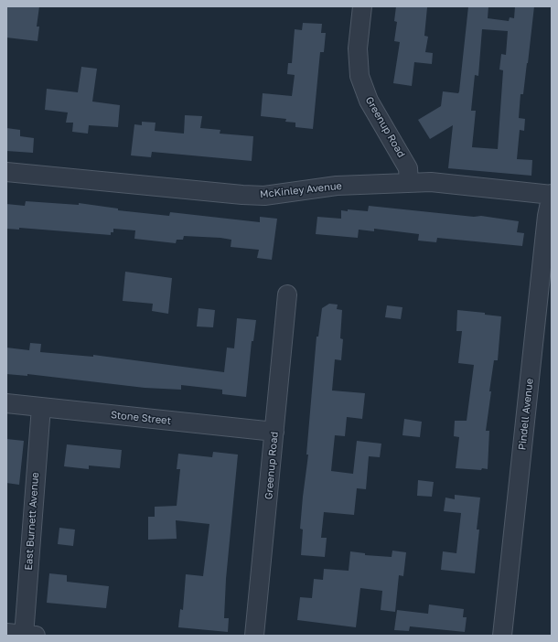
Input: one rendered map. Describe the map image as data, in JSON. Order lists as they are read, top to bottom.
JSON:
{
  "streets": {
    "street": [
      "Greenup Road",
      "McKinley Avenue",
      "Pindell Avenue",
      "Stone Street",
      "East Burnett Avenue"
    ]
  },
  "crossings": [
    ["Greenup Road", "McKinley Avenue"],
    ["Greenup Road", "Stone Street"],
    ["McKinley Avenue", "Pindell Avenue"],
    ["Stone Street", "East Burnett Avenue"]
  ]
}
